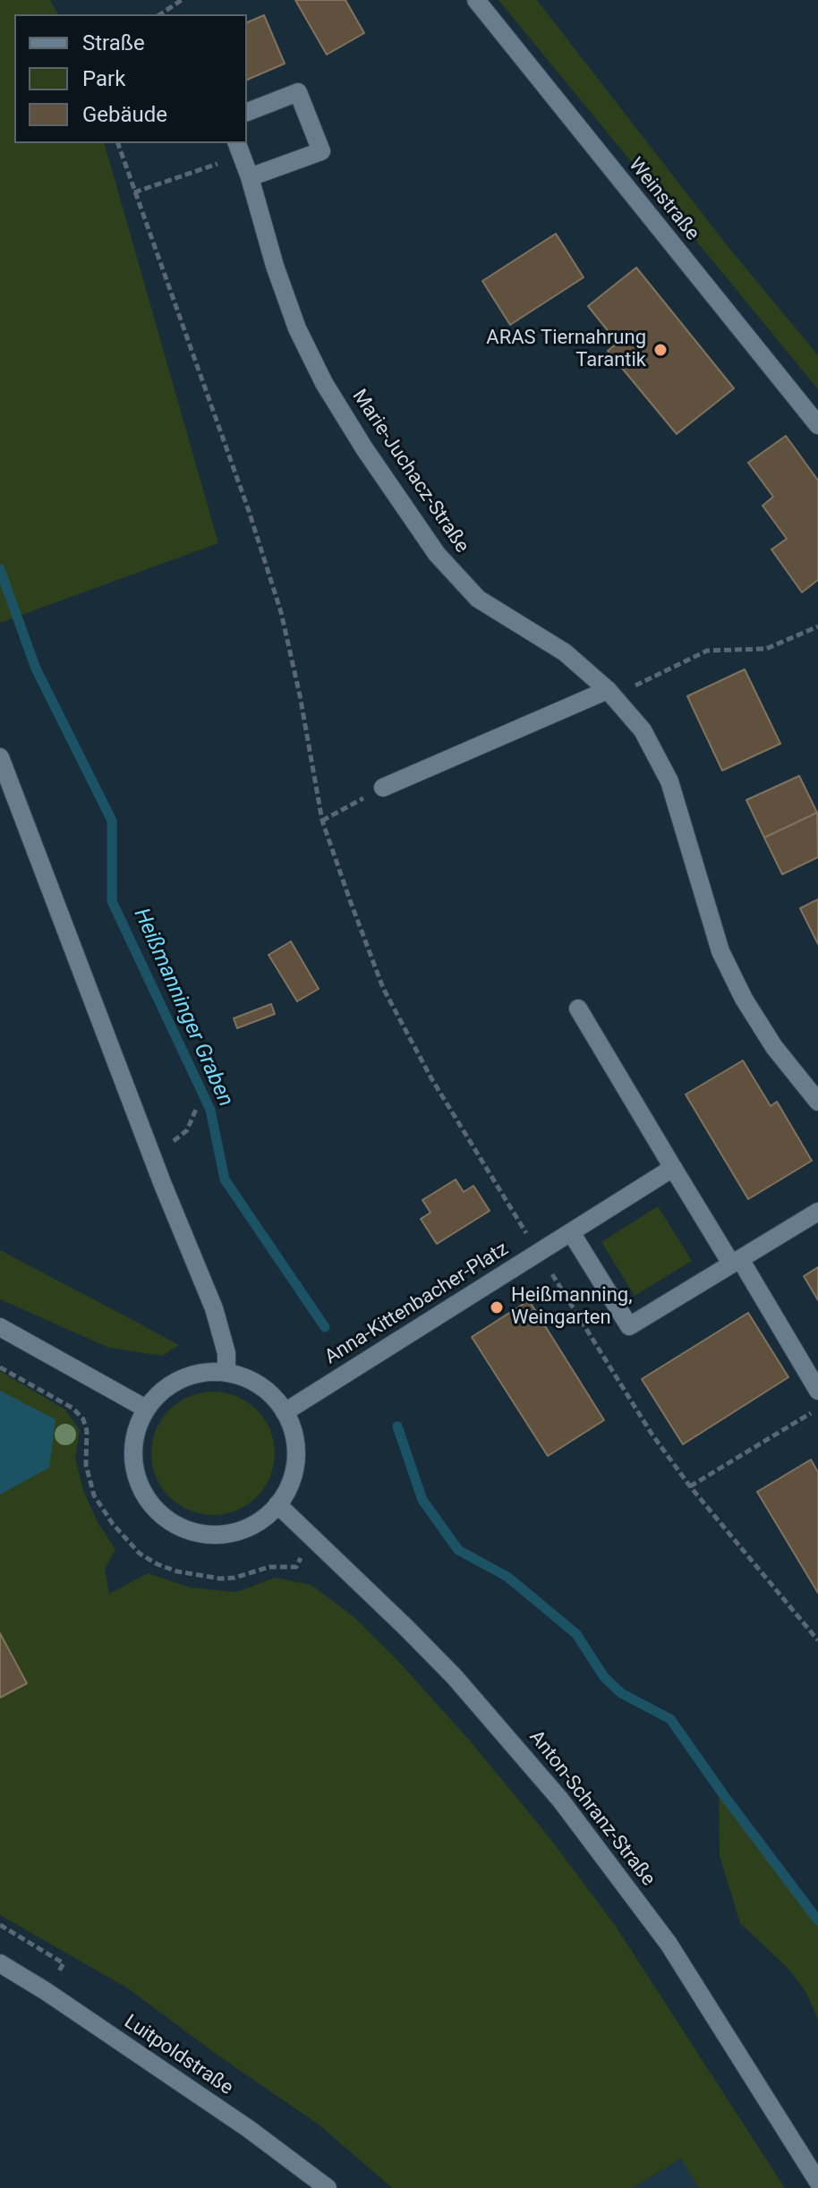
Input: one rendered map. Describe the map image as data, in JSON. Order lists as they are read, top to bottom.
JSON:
{
  "streets": {
    "street": [
      "Weinstraße",
      "Marie-Juchacz-Straße",
      "Anna-Kittenbacher-Platz",
      "Anton-Schranz-Straße",
      "Luitpoldstraße"
    ]
  },
  "crossings": [
    ["Anna-Kittenbacher-Platz", "Anton-Schranz-Straße"]
  ],
  "water": ["Heißmanninger Graben"],
  "places": ["ARAS Tiernahrung Tarantik", "Heißmanning, Weingarten"],
  "legend": ["Straße", "Park", "Gebäude"]
}
